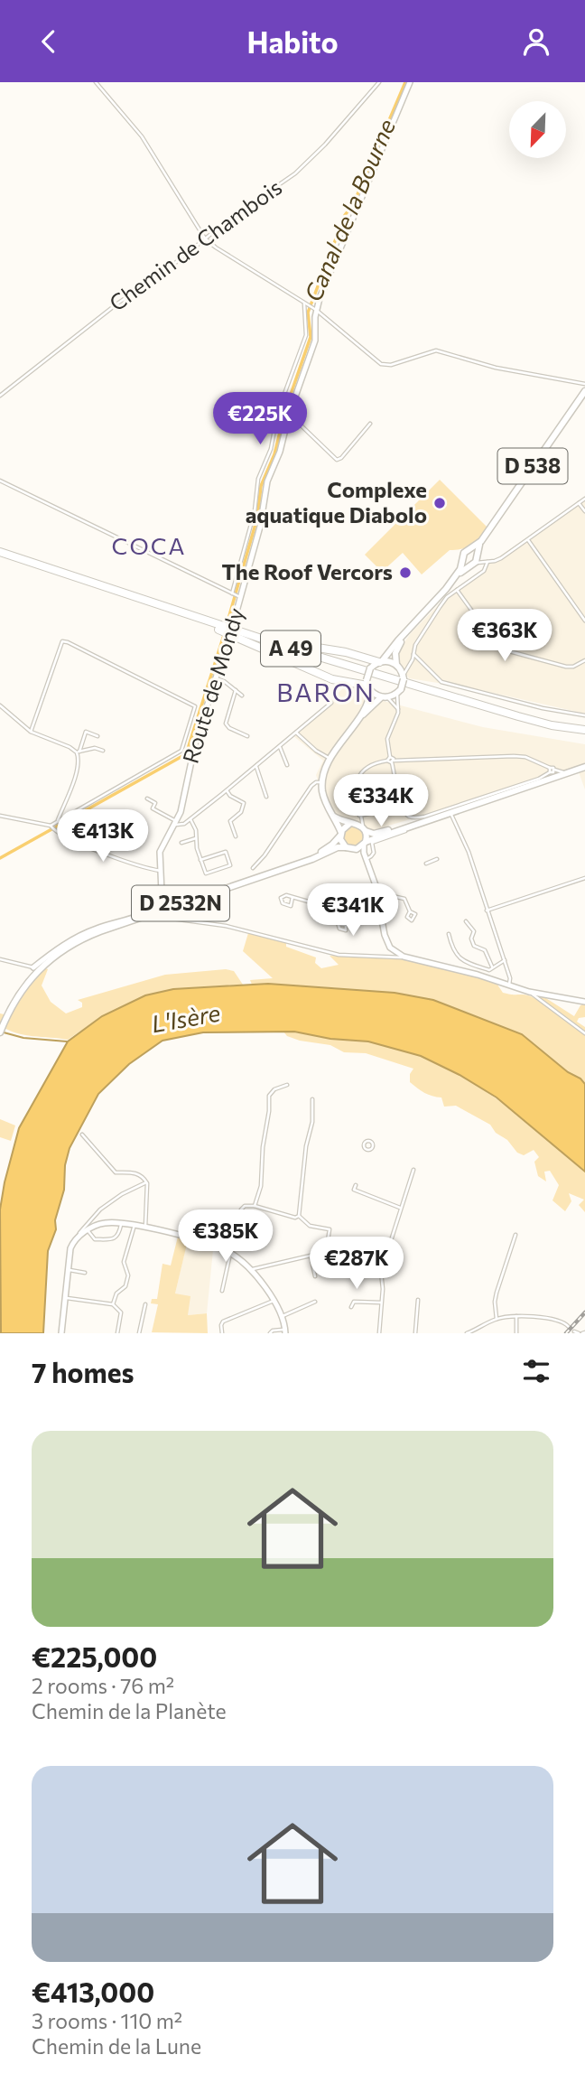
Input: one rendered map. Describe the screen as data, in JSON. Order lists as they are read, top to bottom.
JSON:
{
  "streets": {
    "highway": ["A 49"],
    "main road": ["D 538", "D 2532N"],
    "street": ["Chemin de Chambois", "Route de Mondy"]
  },
  "crossings": [
    ["Route de Mondy", "D 2532N"]
  ],
  "districts": ["COCA", "BARON"],
  "water": ["Canal de la Bourne", "L'Isère"],
  "places": ["Complexe aquatique Diabolo", "The Roof Vercors"],
  "north": "bottom left",
  "page": {
    "header": "Habito",
    "price": [
      "€225K",
      "€363K",
      "€334K",
      "€413K",
      "€341K",
      "€385K",
      "€287K"
    ],
    "heading": "7 homes",
    "list": [
      {
        "name": "€225,000",
        "note": "2 rooms · 76 m² · Chemin de la Planète"
      },
      {
        "name": "€413,000",
        "note": "3 rooms · 110 m² · Chemin de la Lune"
      }
    ]
  }
}
